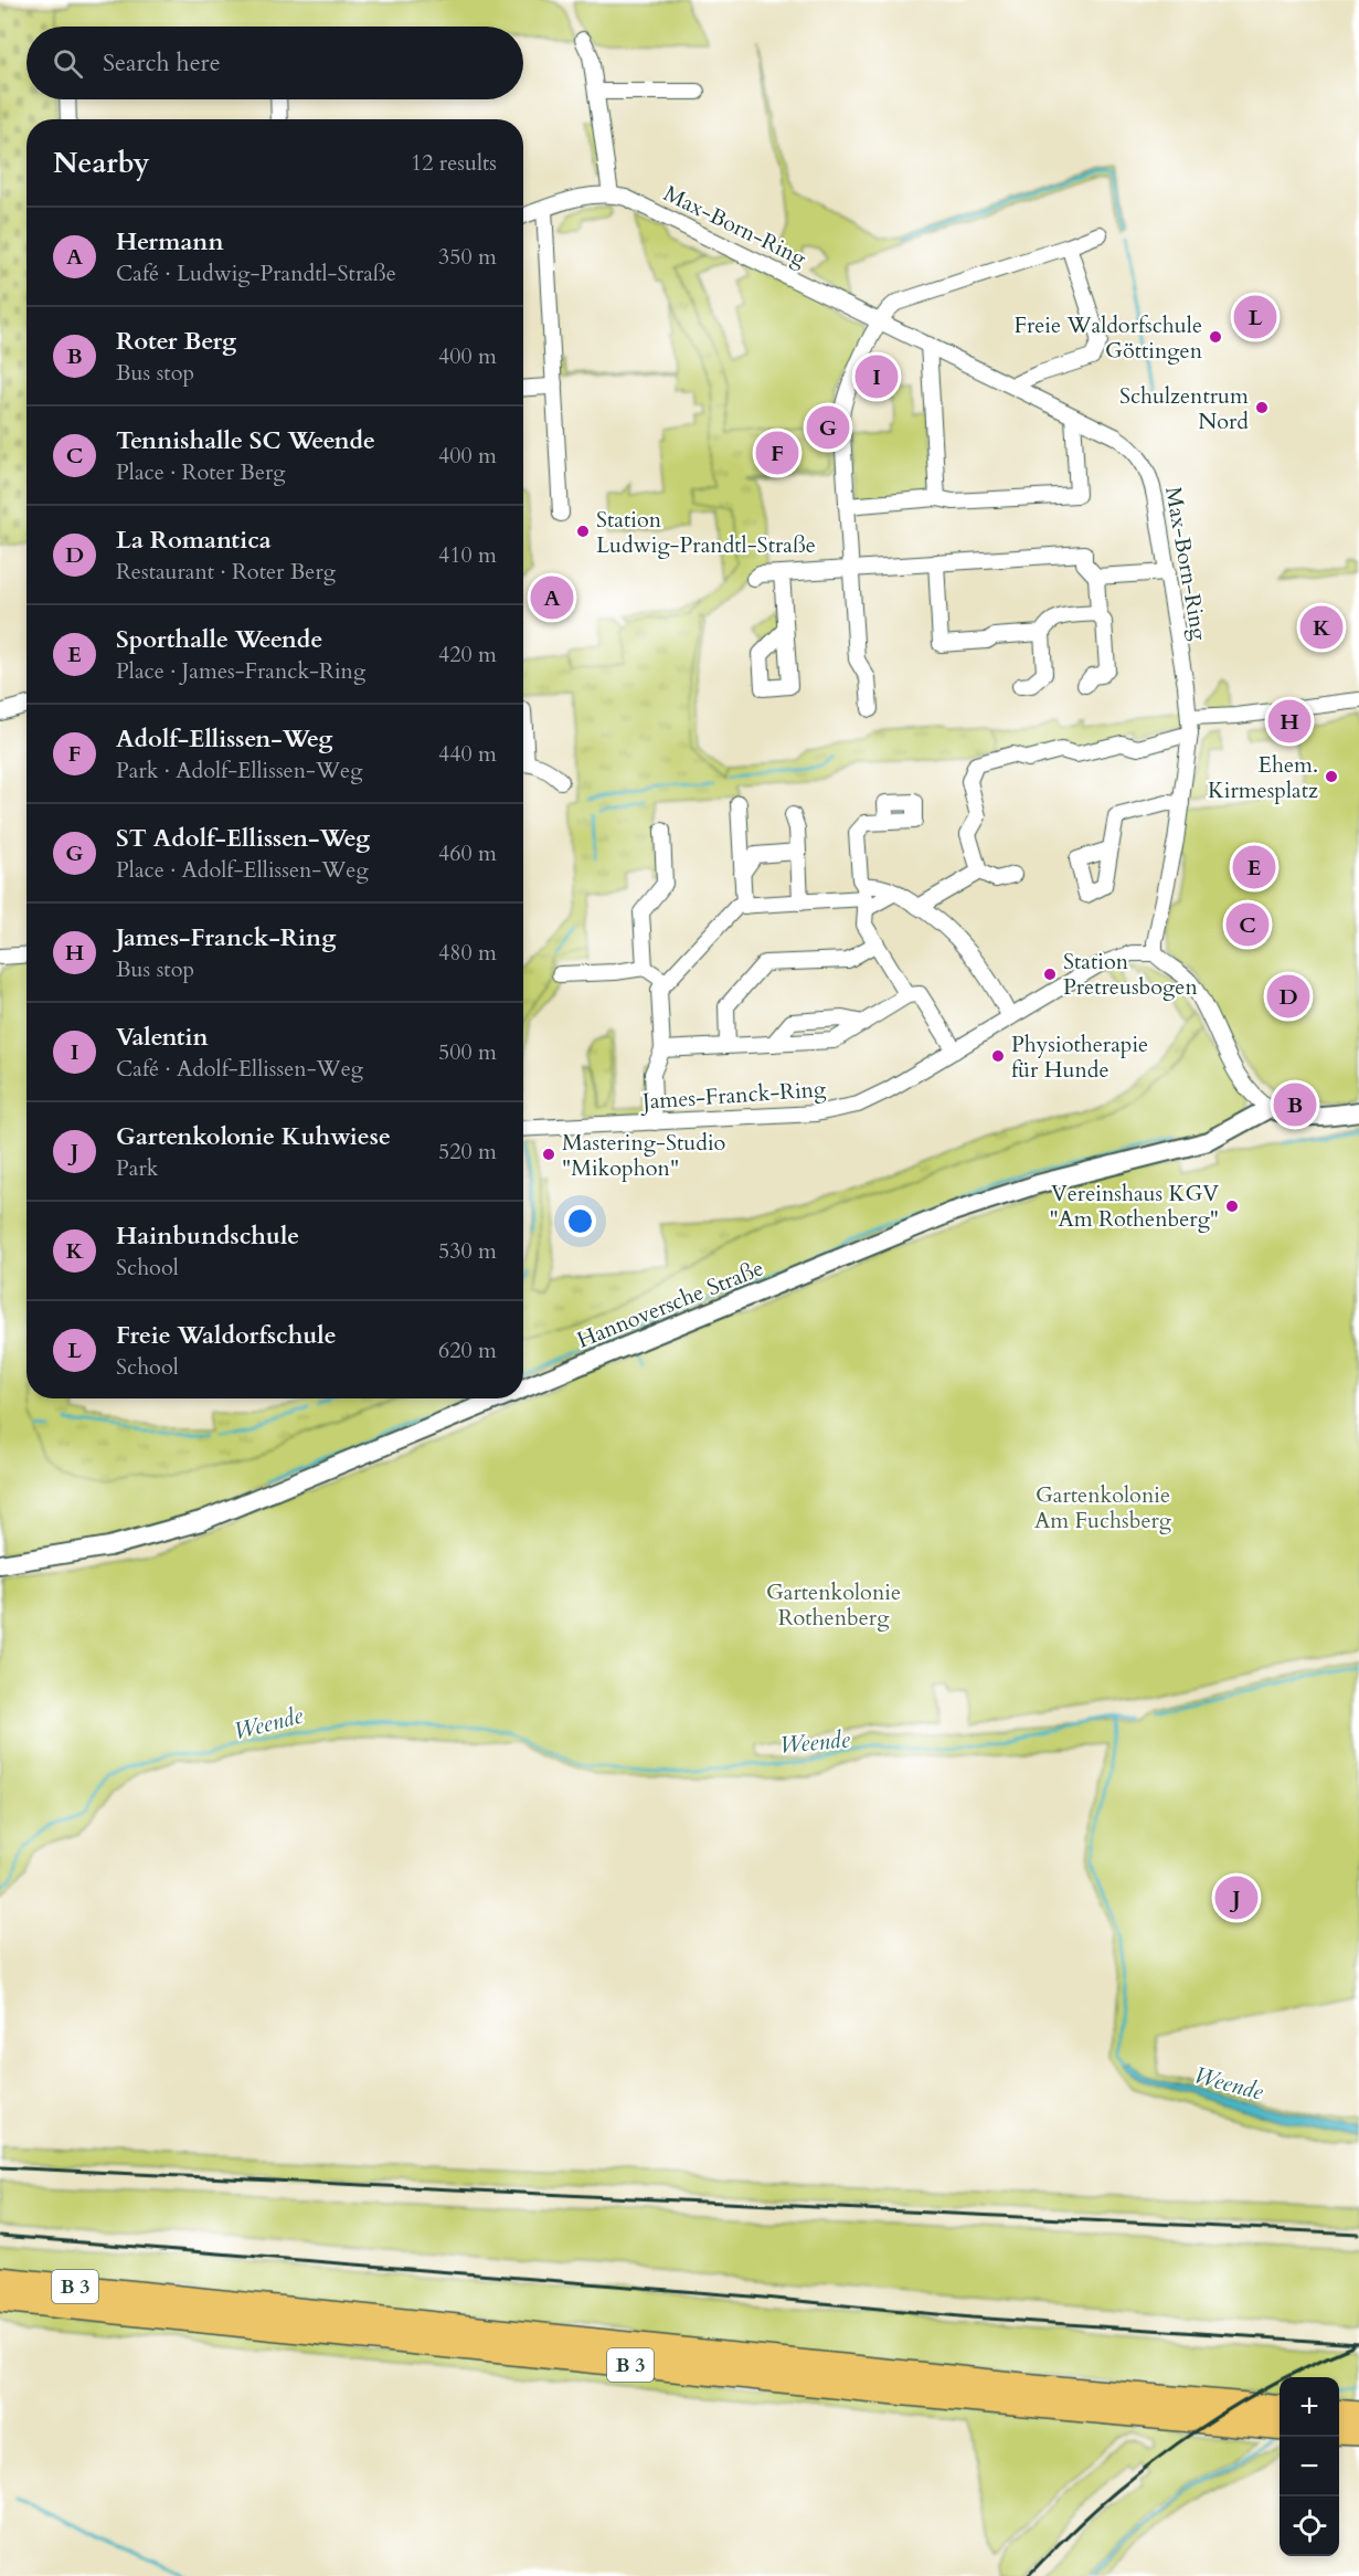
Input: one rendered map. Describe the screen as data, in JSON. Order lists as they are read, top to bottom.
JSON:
{
  "streets": {
    "highway": ["B 3"],
    "street": ["Max-Born-Ring", "James-Franck-Ring", "Hannoversche Straße"]
  },
  "water": ["Weende"],
  "parks": ["Gartenkolonie Am Fuchsberg", "Gartenkolonie Rothenberg"],
  "places": [
    "Freie Waldorfschule Göttingen",
    "Schulzentrum Nord",
    "Station Ludwig-Prandtl-Straße",
    "Ehem. Kirmesplatz",
    "Station Pretreusbogen",
    "Physiotherapie für Hunde",
    "Mastering-Studio \"Mikophon\"",
    "Vereinshaus KGV \"Am Rothenberg\""
  ],
  "page": {
    "search": "Search here",
    "heading": ["Nearby", "12 results"],
    "list": [
      {
        "mark": "A",
        "name": "Hermann",
        "note": "Café · Ludwig-Prandtl-Straße",
        "value": "350 m"
      },
      {
        "mark": "B",
        "name": "Roter Berg",
        "note": "Bus stop",
        "value": "400 m"
      },
      {
        "mark": "C",
        "name": "Tennishalle SC Weende",
        "note": "Place · Roter Berg",
        "value": "400 m"
      },
      {
        "mark": "D",
        "name": "La Romantica",
        "note": "Restaurant · Roter Berg",
        "value": "410 m"
      },
      {
        "mark": "E",
        "name": "Sporthalle Weende",
        "note": "Place · James-Franck-Ring",
        "value": "420 m"
      },
      {
        "mark": "F",
        "name": "Adolf-Ellissen-Weg",
        "note": "Park · Adolf-Ellissen-Weg",
        "value": "440 m"
      },
      {
        "mark": "G",
        "name": "ST Adolf-Ellissen-Weg",
        "note": "Place · Adolf-Ellissen-Weg",
        "value": "460 m"
      },
      {
        "mark": "H",
        "name": "James-Franck-Ring",
        "note": "Bus stop",
        "value": "480 m"
      },
      {
        "mark": "I",
        "name": "Valentin",
        "note": "Café · Adolf-Ellissen-Weg",
        "value": "500 m"
      },
      {
        "mark": "J",
        "name": "Gartenkolonie Kuhwiese",
        "note": "Park",
        "value": "520 m"
      },
      {
        "mark": "K",
        "name": "Hainbundschule",
        "note": "School",
        "value": "530 m"
      },
      {
        "mark": "L",
        "name": "Freie Waldorfschule",
        "note": "School",
        "value": "620 m"
      }
    ],
    "pins": [
      "L",
      "I",
      "G",
      "F",
      "A",
      "K",
      "H",
      "E",
      "C",
      "D",
      "B",
      "J"
    ],
    "map_buttons": ["+", "−"]
  }
}
